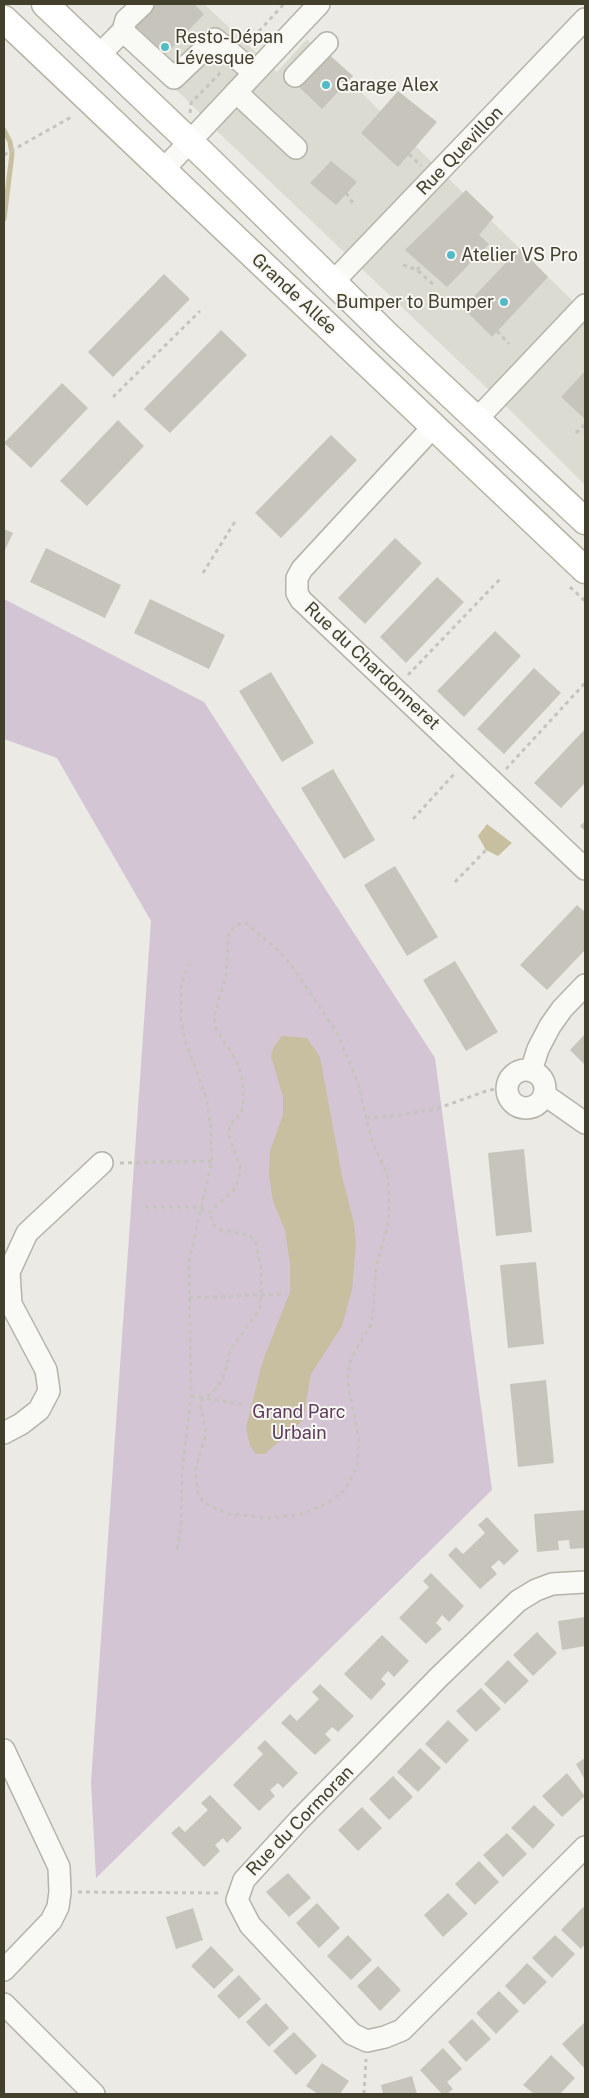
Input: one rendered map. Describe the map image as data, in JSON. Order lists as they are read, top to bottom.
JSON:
{
  "streets": {
    "main road": ["Grande Allée"],
    "street": ["Rue Quevillon", "Rue du Chardonneret", "Rue du Cormoran"]
  },
  "crossings": [
    ["Rue Quevillon", "Grande Allée"],
    ["Grande Allée", "Rue du Chardonneret"]
  ],
  "parks": ["Grand Parc Urbain"],
  "places": [
    "Resto-Dépan Lévesque",
    "Garage Alex",
    "Atelier VS Pro",
    "Bumper to Bumper"
  ]
}
